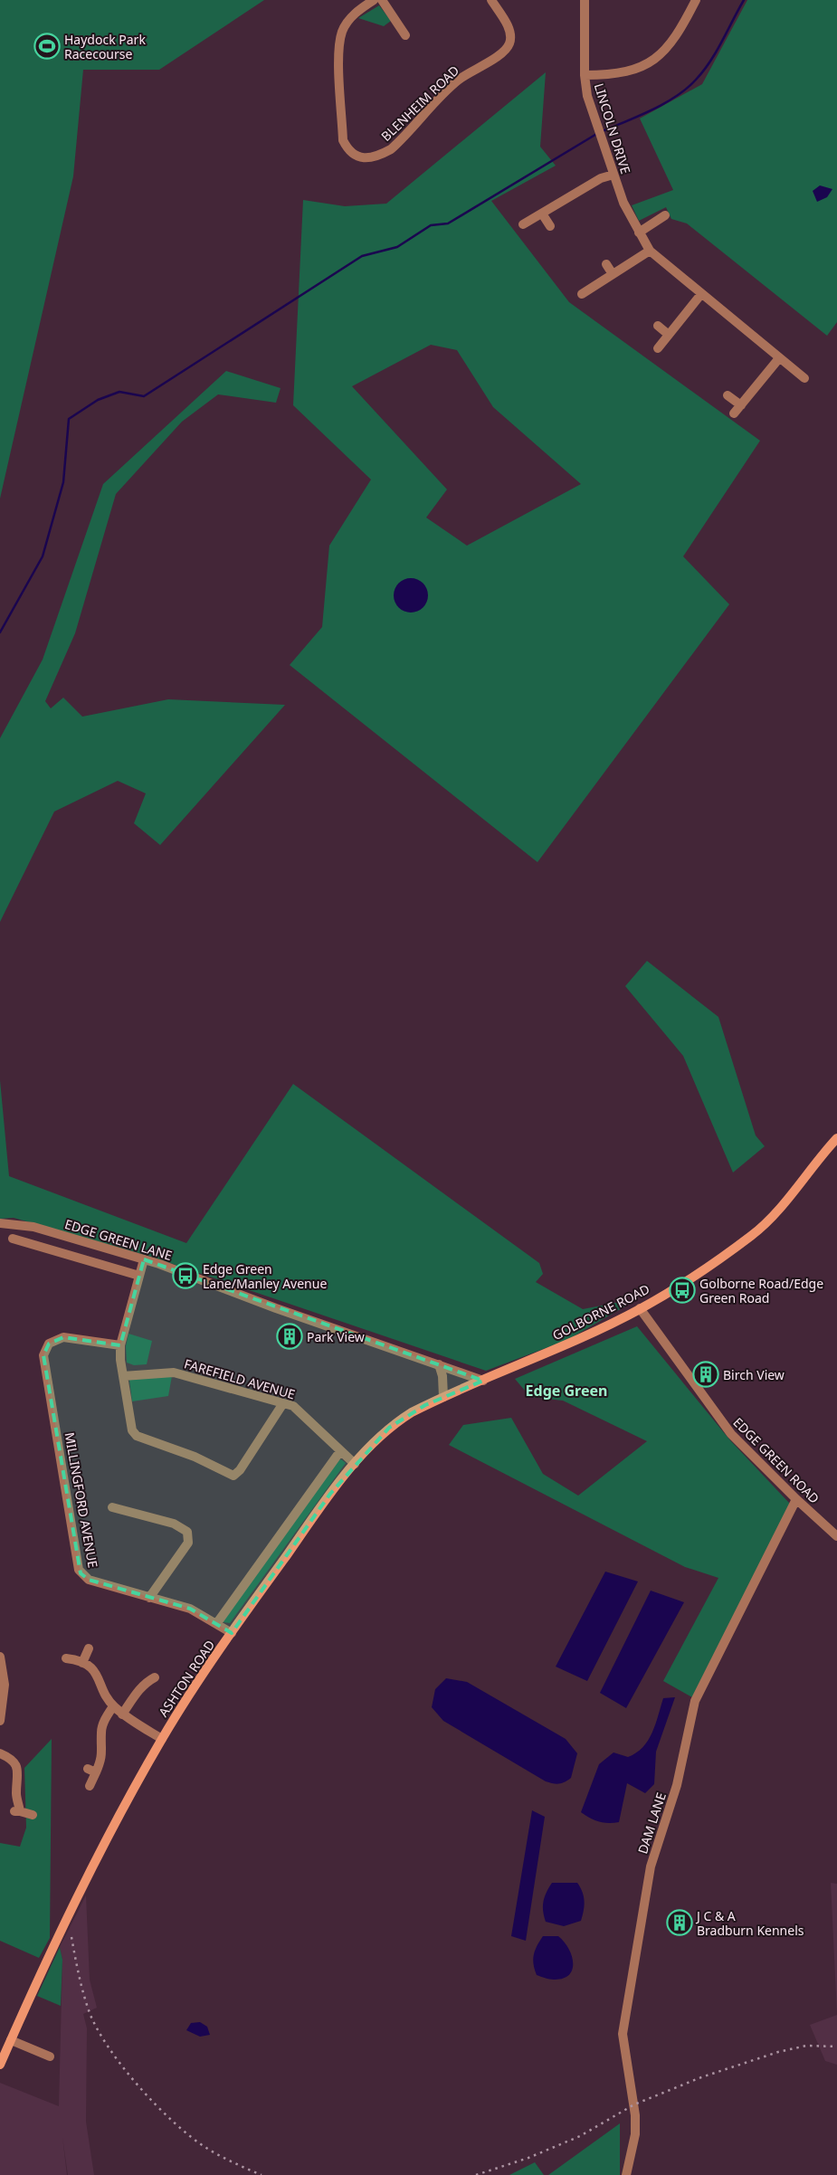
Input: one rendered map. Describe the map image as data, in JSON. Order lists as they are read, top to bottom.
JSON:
{
  "streets": {
    "main road": ["GOLBORNE ROAD", "ASHTON ROAD"],
    "street": [
      "BLENHEIM ROAD",
      "LINCOLN DRIVE",
      "EDGE GREEN LANE",
      "FAREFIELD AVENUE",
      "EDGE GREEN ROAD",
      "MILLINGFORD AVENUE",
      "DAM LANE"
    ]
  },
  "crossings": [
    ["EDGE GREEN LANE", "GOLBORNE ROAD"],
    ["EDGE GREEN LANE", "ASHTON ROAD"],
    ["GOLBORNE ROAD", "EDGE GREEN ROAD"],
    ["GOLBORNE ROAD", "ASHTON ROAD"],
    ["FAREFIELD AVENUE", "ASHTON ROAD"],
    ["EDGE GREEN ROAD", "DAM LANE"],
    ["MILLINGFORD AVENUE", "ASHTON ROAD"]
  ],
  "districts": ["Edge Green"],
  "places": {
    "sports": ["Haydock Park Racecourse"],
    "bus stop": ["Edge Green Lane/Manley Avenue", "Golborne Road/Edge Green Road"],
    "building": ["Park View", "Birch View", "J C & A Bradburn Kennels"]
  }
}
